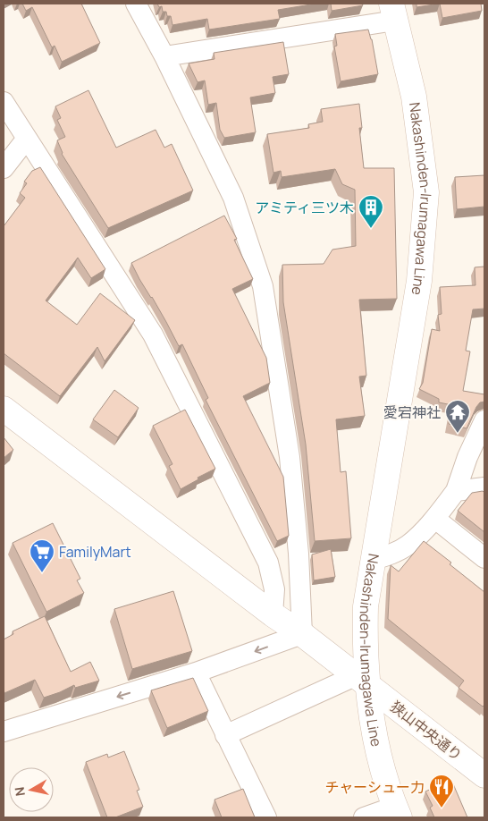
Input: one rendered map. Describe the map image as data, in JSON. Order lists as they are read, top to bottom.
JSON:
{
  "streets": {
    "main road": ["Nakashinden-Irumagawa Line", "狭山中央通り"]
  },
  "crossings": [
    ["Nakashinden-Irumagawa Line", "狭山中央通り"]
  ],
  "places": {
    "building": ["アミティ三ツ木"],
    "temple": ["愛宕神社"],
    "supermarket": ["FamilyMart"],
    "restaurant": ["チャーシュー力"]
  },
  "north": "left"
}
